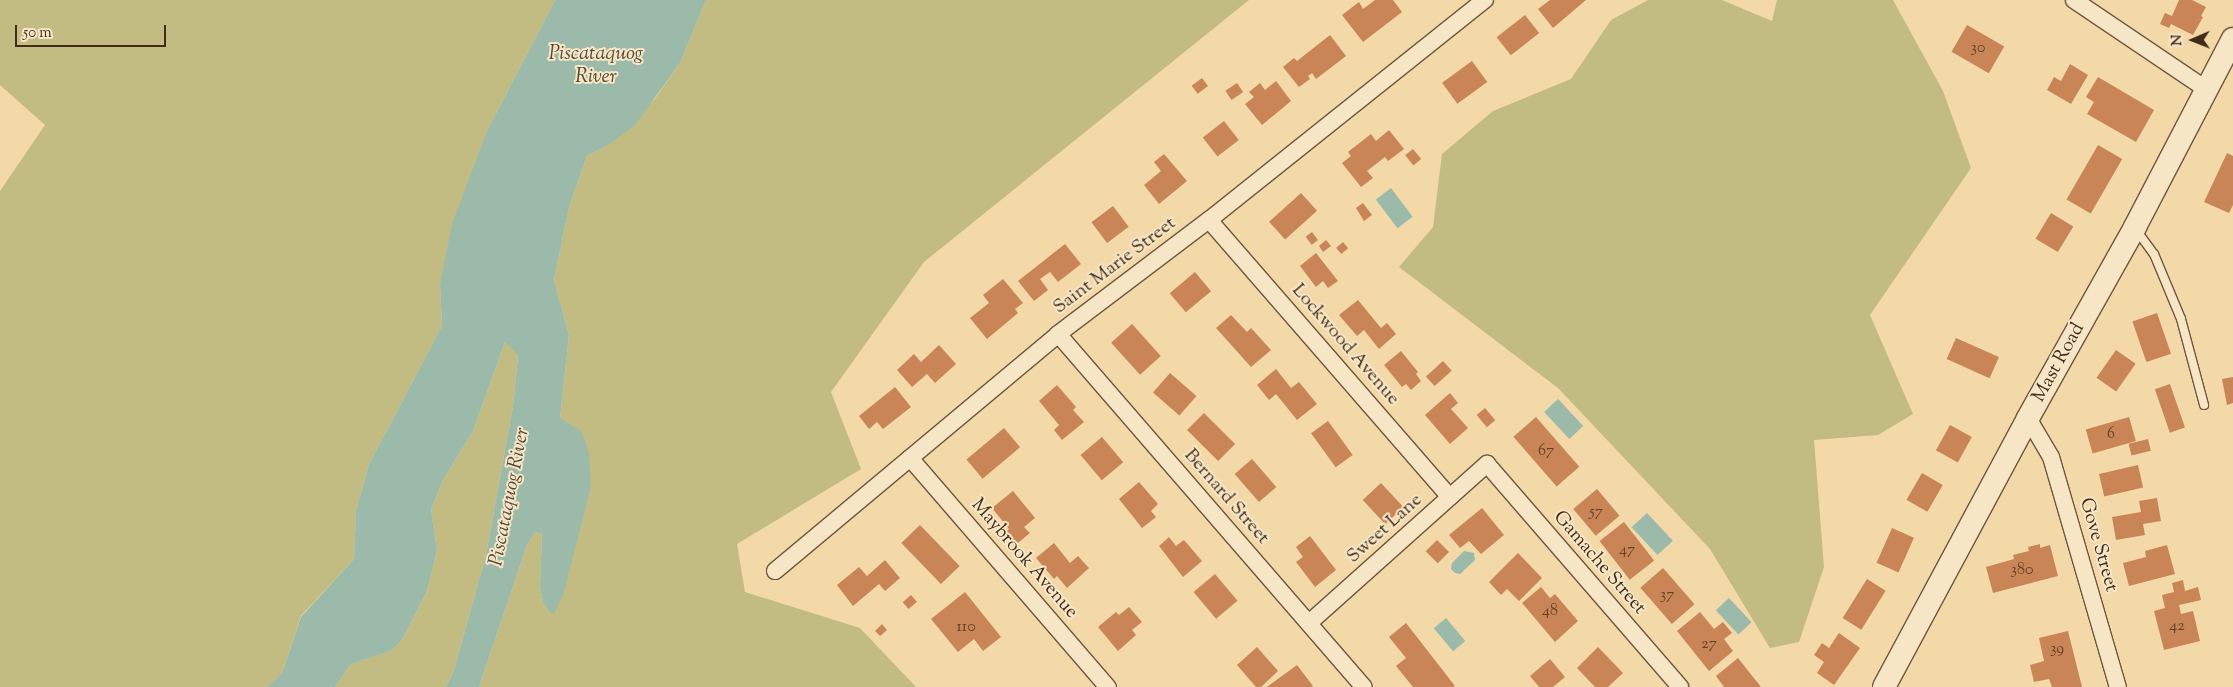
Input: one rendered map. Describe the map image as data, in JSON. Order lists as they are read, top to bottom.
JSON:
{
  "streets": {
    "main road": ["Mast Road"],
    "street": [
      "Saint Marie Street",
      "Lockwood Avenue",
      "Bernard Street",
      "Sweet Lane",
      "Gove Street",
      "Maybrook Avenue",
      "Gamache Street"
    ]
  },
  "crossings": [
    ["Saint Marie Street", "Lockwood Avenue"],
    ["Saint Marie Street", "Bernard Street"],
    ["Saint Marie Street", "Maybrook Avenue"],
    ["Lockwood Avenue", "Sweet Lane"],
    ["Mast Road", "Gove Street"],
    ["Bernard Street", "Sweet Lane"],
    ["Sweet Lane", "Gamache Street"]
  ],
  "water": ["Piscataquog River"],
  "house_numbers": [
    "30",
    "6",
    "67",
    "57",
    "47",
    "380",
    "37",
    "48",
    "42",
    "110",
    "27",
    "39"
  ],
  "scale_bar": "50 m",
  "north": "left"
}
